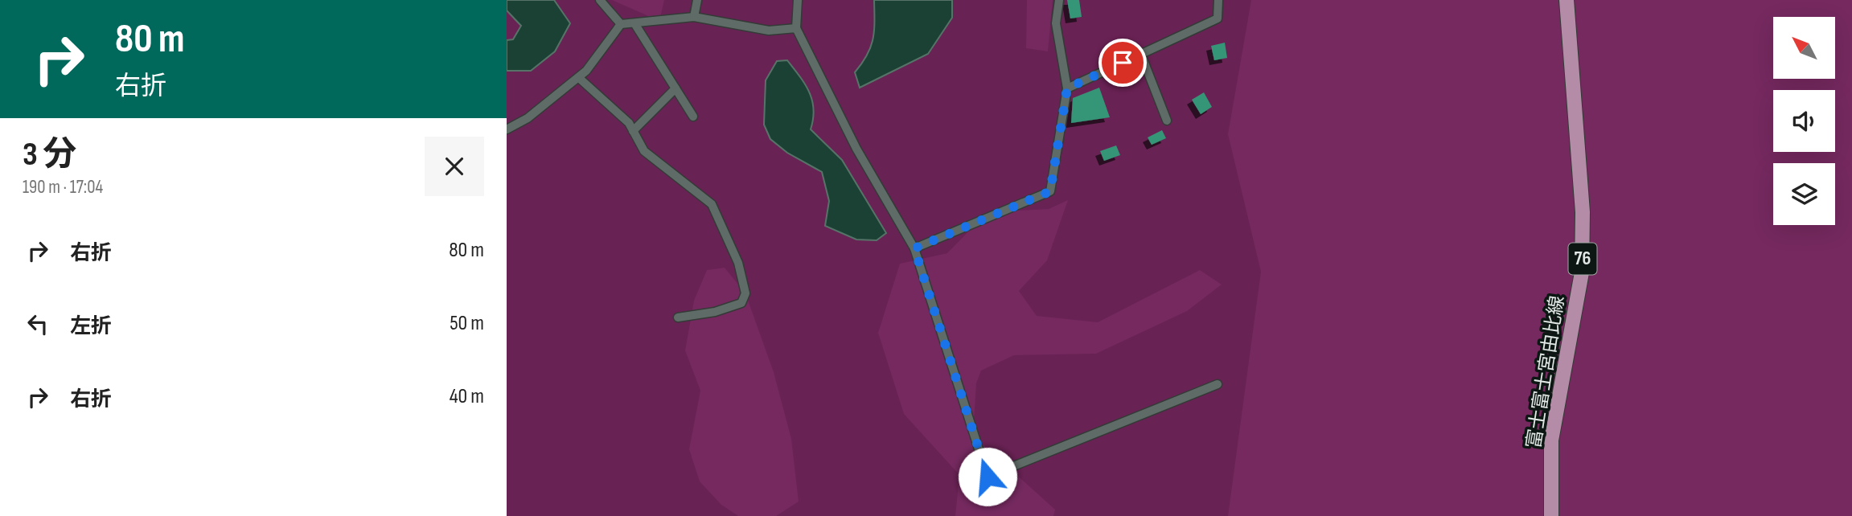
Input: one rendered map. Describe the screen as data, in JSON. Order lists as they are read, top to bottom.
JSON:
{
  "streets": {
    "main road": ["76", "富士富士宮由比線"]
  },
  "north": "top left",
  "page": {
    "turn": ["80 m", "右折"],
    "heading": ["3 分", "190 m · 17:04"],
    "list": [
      {
        "name": "右折",
        "value": "80 m"
      },
      {
        "name": "左折",
        "value": "50 m"
      },
      {
        "name": "右折",
        "value": "40 m"
      }
    ]
  }
}
